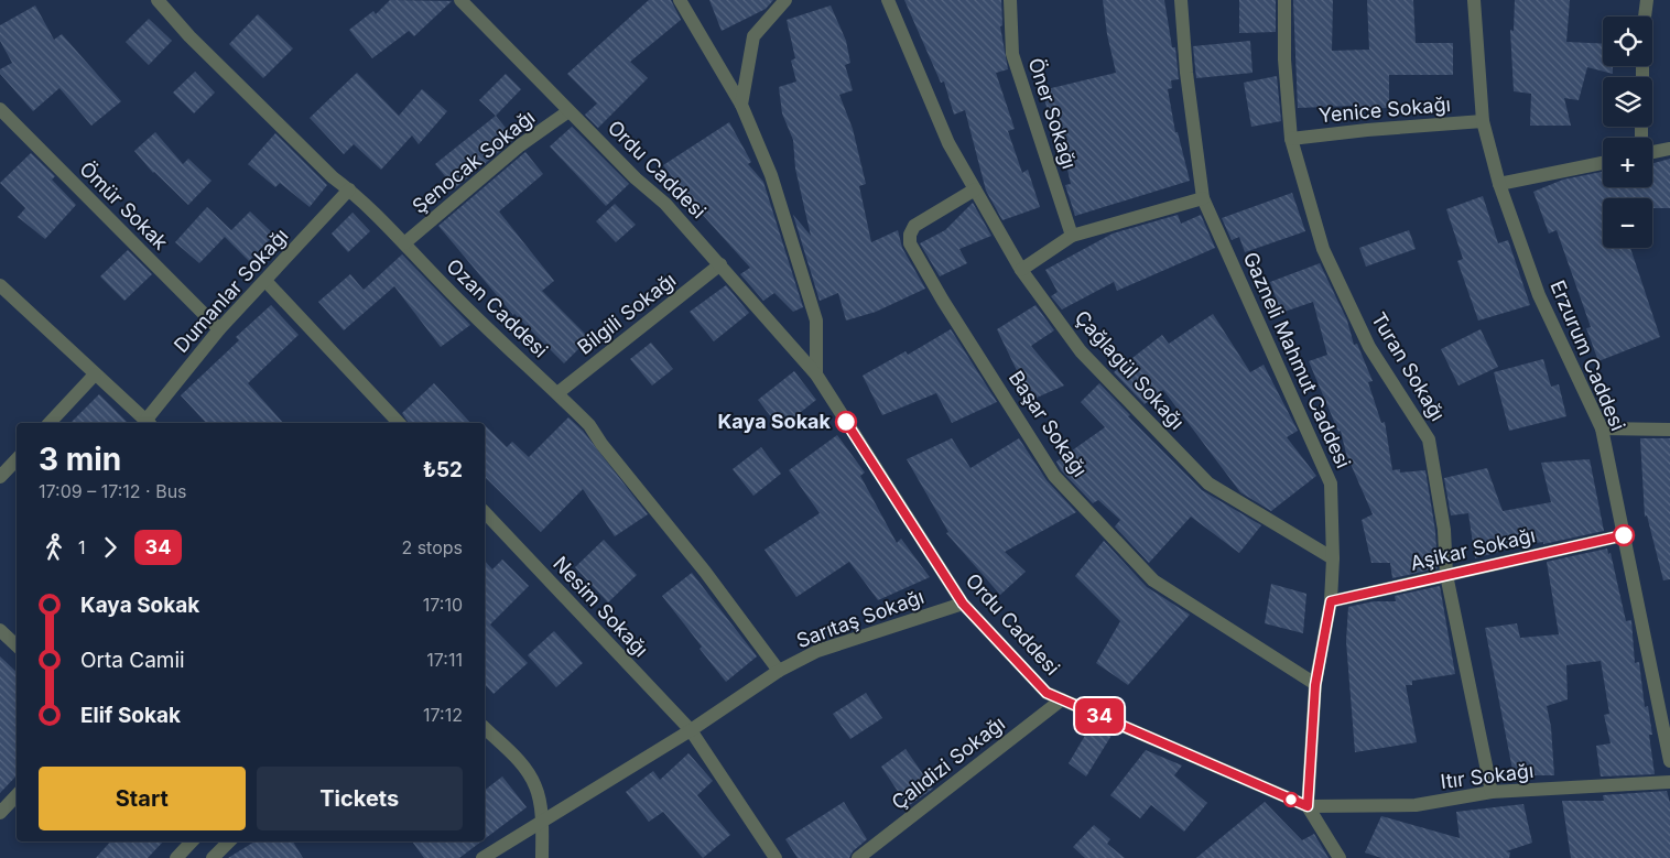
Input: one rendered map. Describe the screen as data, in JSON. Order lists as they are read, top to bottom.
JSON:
{
  "streets": {
    "street": [
      "Yenice Sokağı",
      "Öner Sokağı",
      "Şenocak Sokağı",
      "Ordu Caddesi",
      "Ömür Sokak",
      "Dumanlar Sokağı",
      "Ozan Caddesi",
      "Bilgili Sokağı",
      "Erzurum Caddesi",
      "Gazneli Mahmut Caddesi",
      "Turan Sokağı",
      "Çağlagül Sokağı",
      "Başar Sokağı",
      "Aşikar Sokağı",
      "Nesim Sokağı",
      "Sarıtaş Sokağı",
      "Çalıdizi Sokağı",
      "Itır Sokağı"
    ]
  },
  "crossings": [
    ["Yenice Sokağı", "Erzurum Caddesi"],
    ["Yenice Sokağı", "Turan Sokağı"],
    ["Şenocak Sokağı", "Ordu Caddesi"],
    ["Şenocak Sokağı", "Ozan Caddesi"],
    ["Ordu Caddesi", "Bilgili Sokağı"],
    ["Ordu Caddesi", "Gazneli Mahmut Caddesi"],
    ["Ordu Caddesi", "Sarıtaş Sokağı"],
    ["Ordu Caddesi", "Çalıdizi Sokağı"],
    ["Ordu Caddesi", "Itır Sokağı"],
    ["Ömür Sokak", "Dumanlar Sokağı"],
    ["Dumanlar Sokağı", "Ozan Caddesi"],
    ["Ozan Caddesi", "Bilgili Sokağı"],
    ["Ozan Caddesi", "Sarıtaş Sokağı"],
    ["Erzurum Caddesi", "Aşikar Sokağı"],
    ["Gazneli Mahmut Caddesi", "Çağlagül Sokağı"],
    ["Gazneli Mahmut Caddesi", "Başar Sokağı"],
    ["Gazneli Mahmut Caddesi", "Aşikar Sokağı"],
    ["Gazneli Mahmut Caddesi", "Itır Sokağı"],
    ["Turan Sokağı", "Aşikar Sokağı"],
    ["Turan Sokağı", "Itır Sokağı"],
    ["Çağlagül Sokağı", "Başar Sokağı"],
    ["Nesim Sokağı", "Sarıtaş Sokağı"]
  ],
  "places": ["Kaya Sokak"],
  "lines": ["bus line 34"],
  "page": {
    "on_map": "34",
    "map_buttons": ["+", "−"],
    "heading": ["3 min", "17:09 – 17:12 · Bus", "₺52"],
    "legs": ["1", "34", "2 stops"],
    "list": [
      {
        "name": "Kaya Sokak",
        "value": "17:10"
      },
      {
        "name": "Orta Camii",
        "value": "17:11"
      },
      {
        "name": "Elif Sokak",
        "value": "17:12"
      }
    ],
    "buttons": ["Start", "Tickets"]
  }
}
